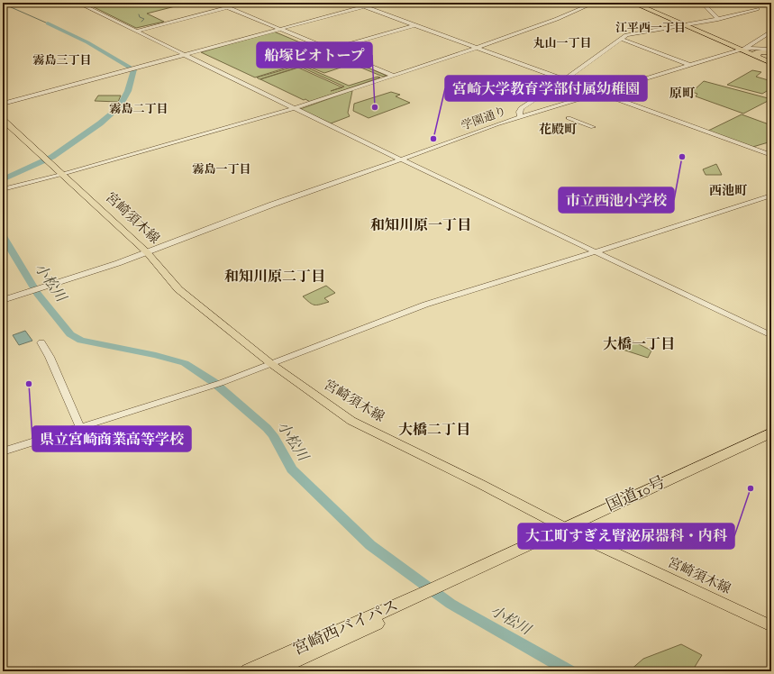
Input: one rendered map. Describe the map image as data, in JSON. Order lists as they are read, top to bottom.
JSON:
{
  "streets": {
    "highway": ["国道10号", "宮崎西バイパス"],
    "main road": ["宮崎須木線"],
    "street": ["学園通り"]
  },
  "crossings": [
    ["学園通り", "宮崎須木線"],
    ["宮崎須木線", "国道10号"],
    ["国道10号", "宮崎西バイパス"]
  ],
  "districts": [
    "江平西一丁目",
    "丸山一丁目",
    "霧島三丁目",
    "原町",
    "霧島二丁目",
    "花殿町",
    "霧島一丁目",
    "西池町",
    "和知川原一丁目",
    "和知川原二丁目",
    "大橋一丁目",
    "大橋二丁目"
  ],
  "water": ["小松川"],
  "places": [
    "船塚ビオトープ",
    "宮崎大学教育学部付属幼稚園",
    "市立西池小学校",
    "県立宮崎商業高等学校",
    "大工町すぎえ腎泌尿器科・内科"
  ]
}
